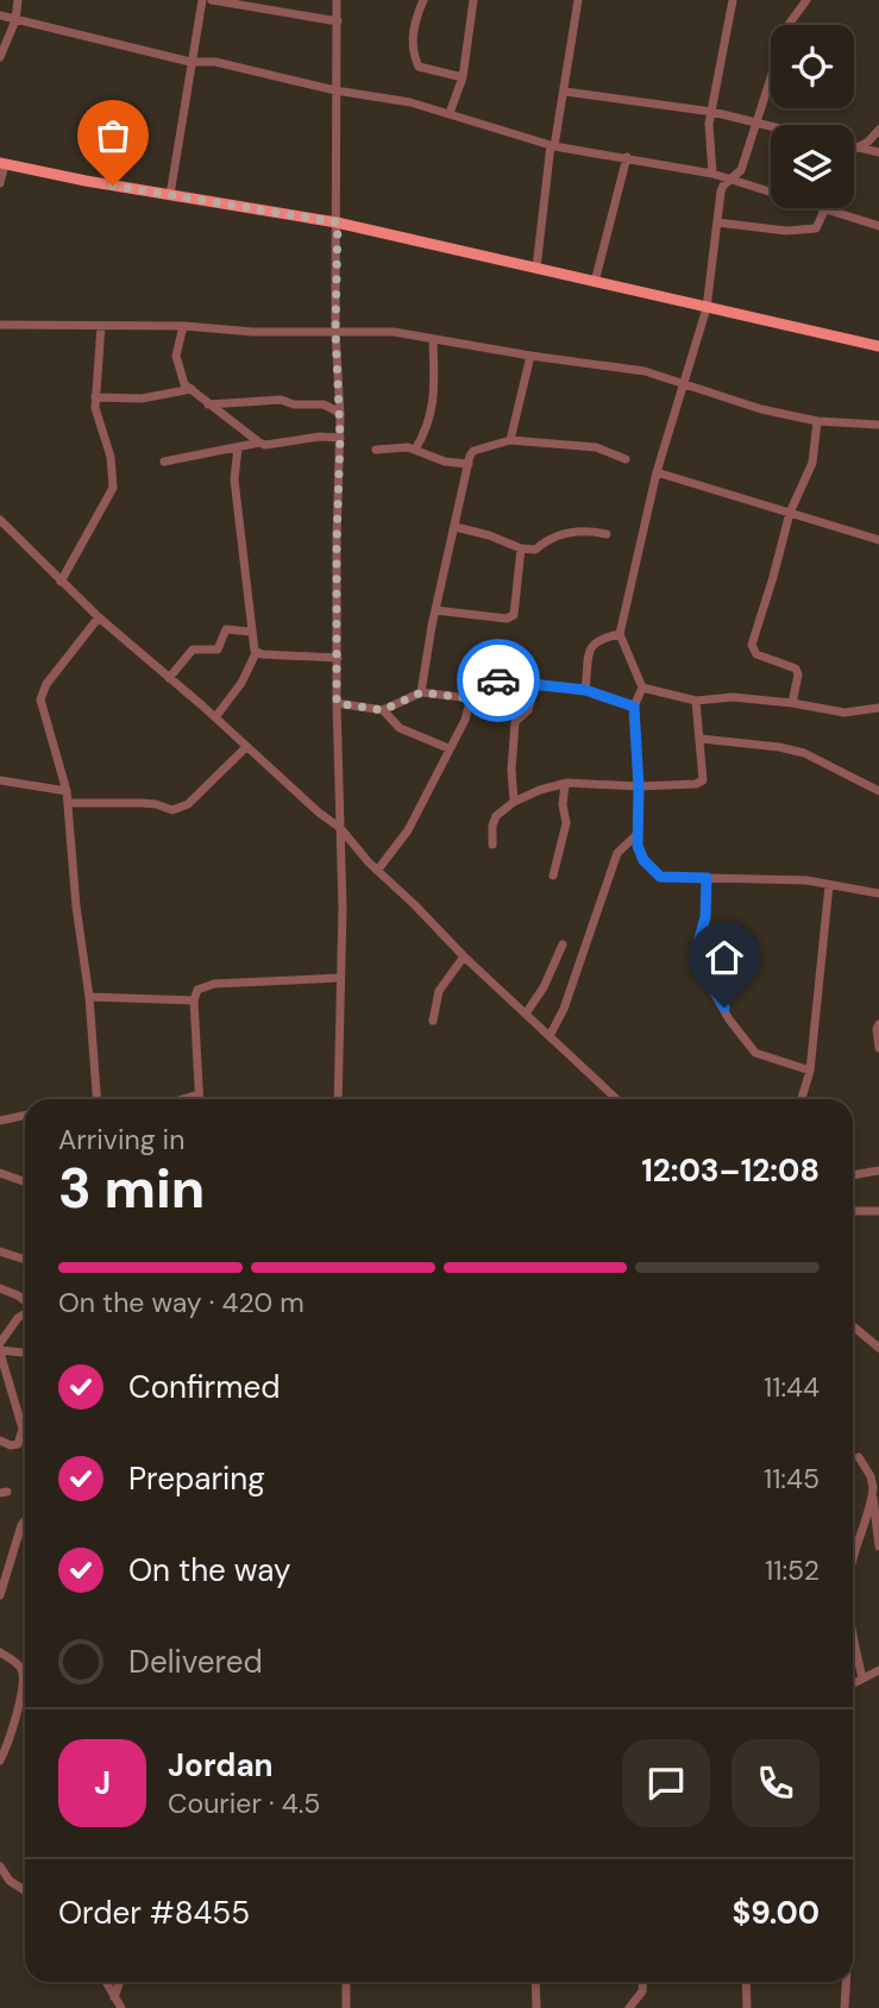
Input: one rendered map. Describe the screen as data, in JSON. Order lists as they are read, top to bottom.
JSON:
{
  "page": {
    "heading": ["3 min", "Arriving in", "12:03–12:08"],
    "panel": [
      "Jordan",
      "Courier · 4.5",
      "Order #8455",
      "$9.00"
    ],
    "bar": "On the way · 420 m",
    "list": [
      ["Confirmed", "11:44"],
      ["Preparing", "11:45"],
      ["On the way", "11:52"],
      "Delivered"
    ],
    "round": "J"
  }
}
